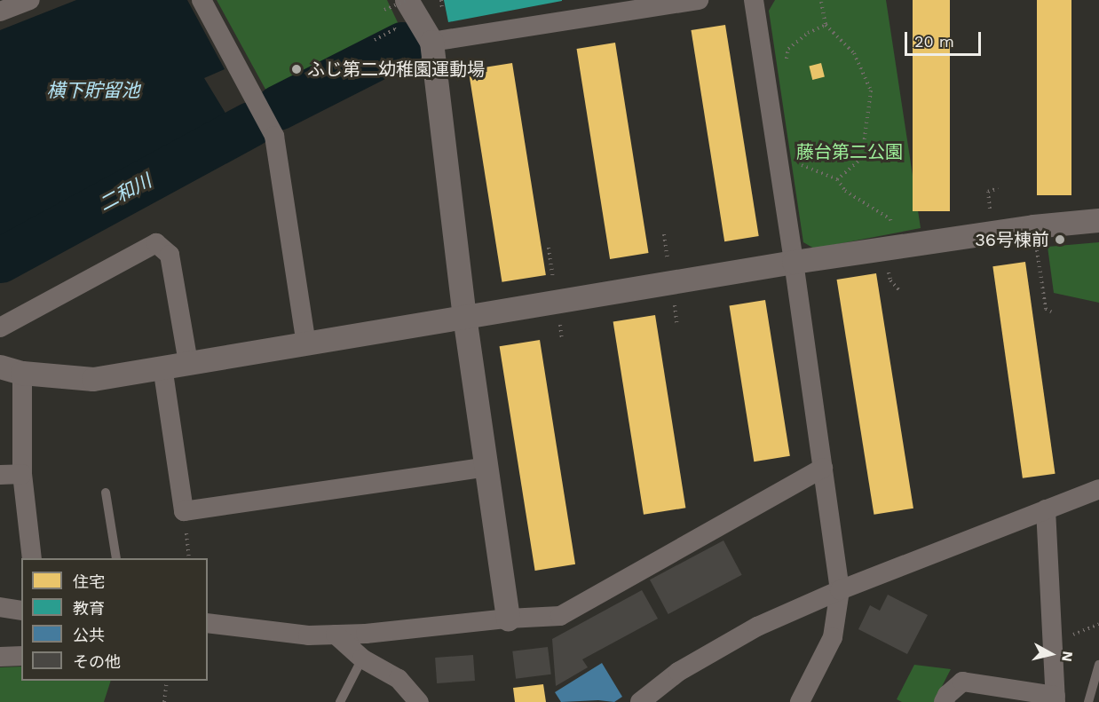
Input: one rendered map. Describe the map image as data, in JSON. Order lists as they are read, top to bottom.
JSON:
{
  "water": ["横下貯留池", "二和川"],
  "parks": ["藤台第二公園"],
  "places": ["ふじ第二幼稚園運動場", "36号棟前"],
  "legend": [
    "住宅",
    "教育",
    "公共",
    "その他"
  ],
  "scale_bar": "20 m",
  "north": "right"
}
